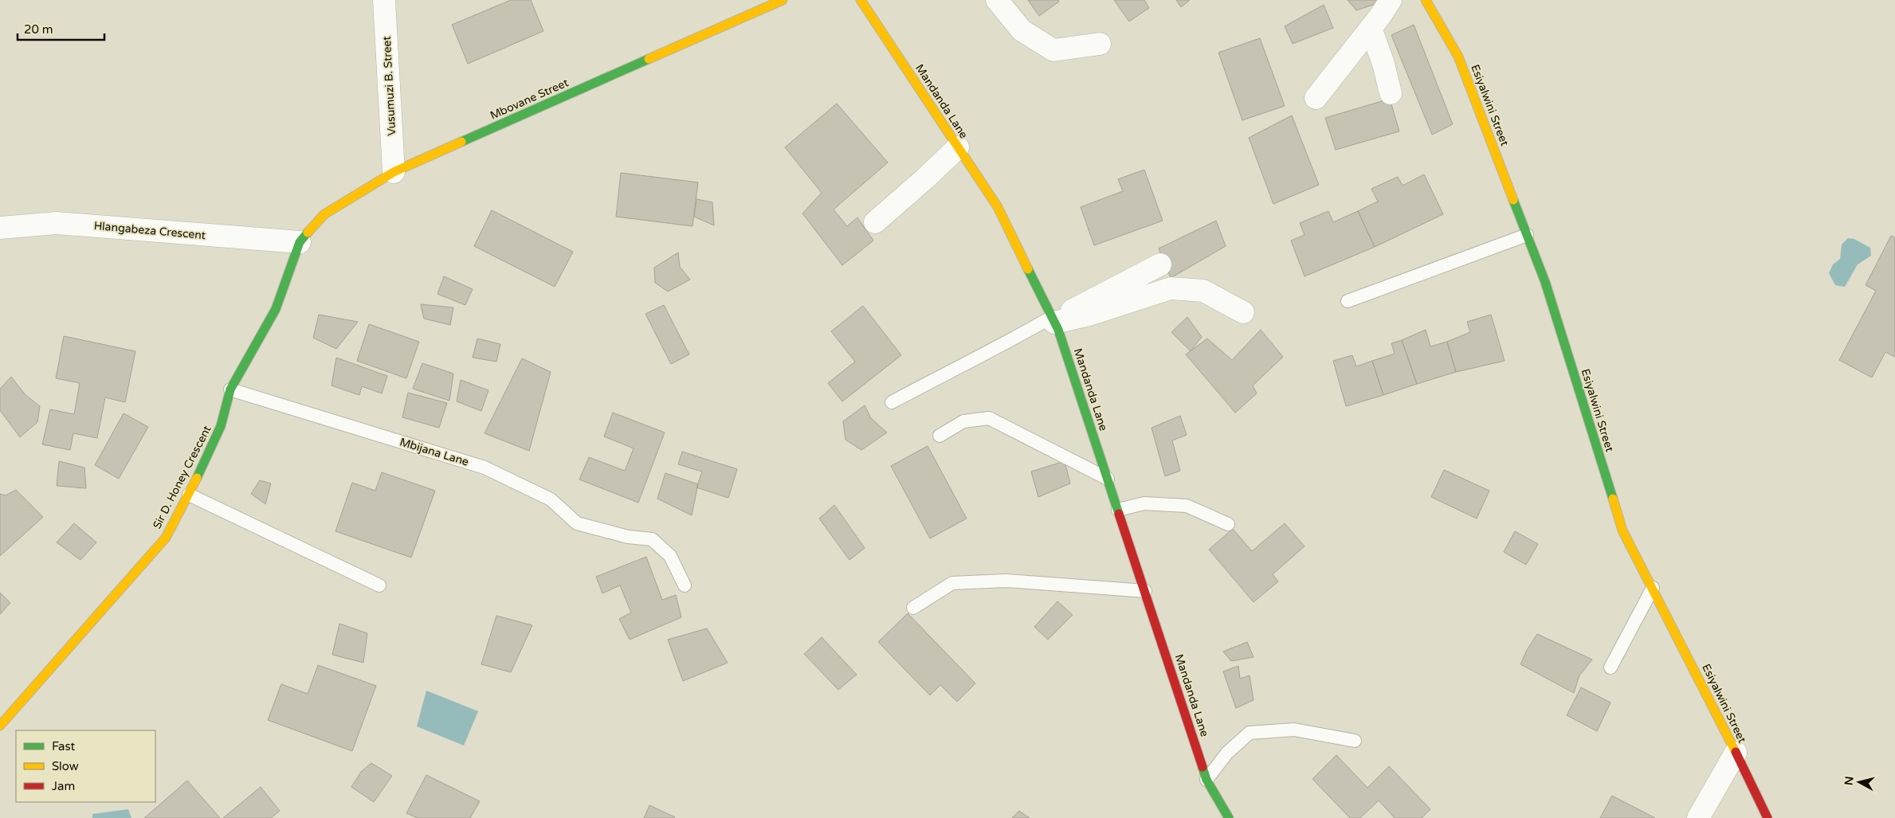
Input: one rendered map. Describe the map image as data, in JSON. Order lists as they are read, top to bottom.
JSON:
{
  "streets": {
    "street": [
      "Vusumuzi B. Street",
      "Mbovane Street",
      "Mandanda Lane",
      "Esiyalwini Street",
      "Hlangabeza Crescent",
      "Sir D. Honey Crescent"
    ],
    "lane": ["Mbijana Lane"]
  },
  "crossings": [
    ["Vusumuzi B. Street", "Mbovane Street"],
    ["Mbovane Street", "Hlangabeza Crescent"],
    ["Mbovane Street", "Sir D. Honey Crescent"],
    ["Hlangabeza Crescent", "Sir D. Honey Crescent"],
    ["Mbijana Lane", "Sir D. Honey Crescent"]
  ],
  "legend": ["Fast", "Slow", "Jam"],
  "scale_bar": "20 m",
  "north": "left"
}
